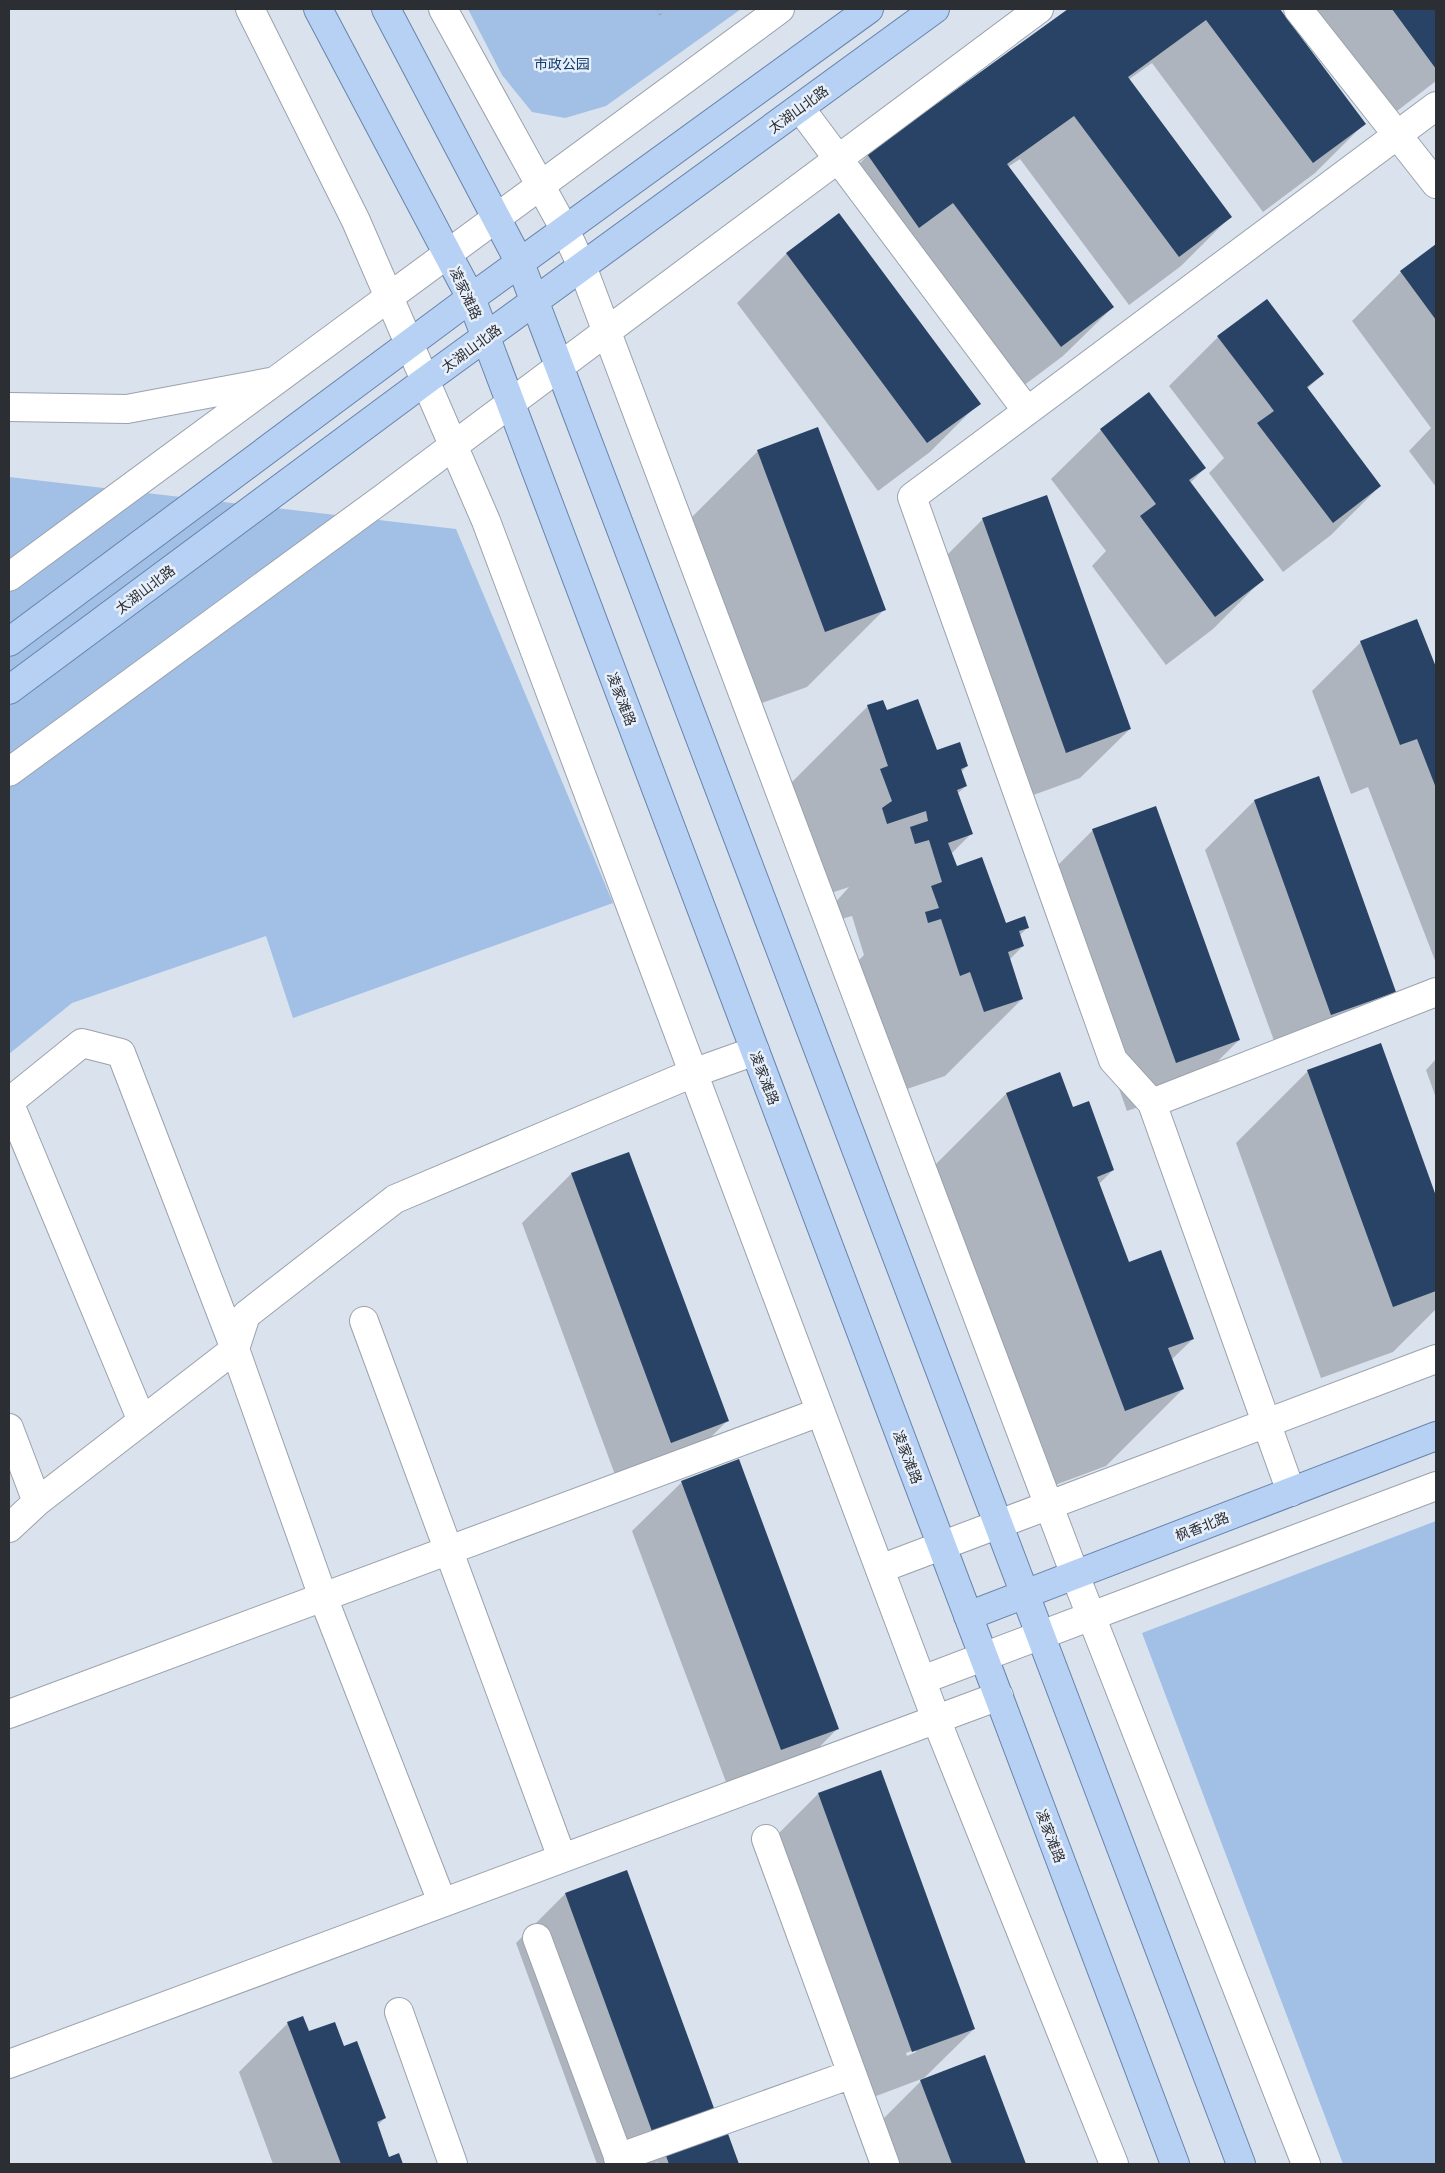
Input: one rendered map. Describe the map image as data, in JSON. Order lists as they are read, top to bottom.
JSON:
{
  "streets": {
    "main road": ["太湖山北路", "凌家滩路", "枫香北路"]
  },
  "crossings": [
    ["太湖山北路", "凌家滩路"],
    ["凌家滩路", "枫香北路"]
  ],
  "parks": ["市政公园"]
}
